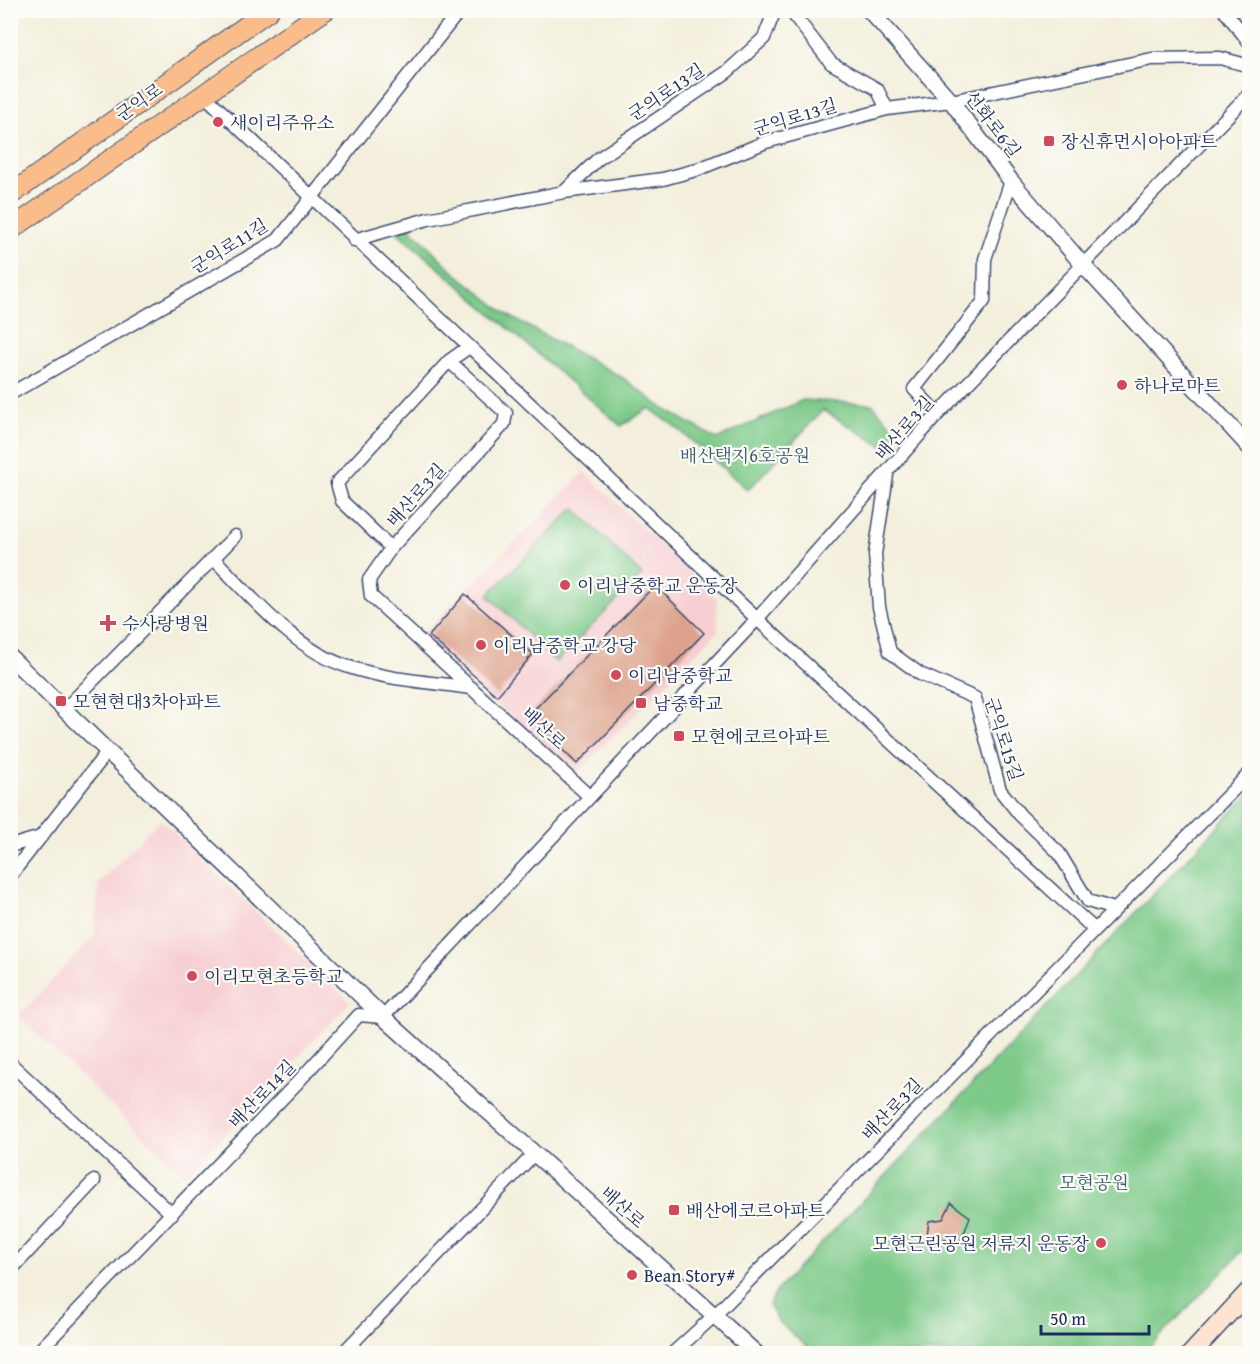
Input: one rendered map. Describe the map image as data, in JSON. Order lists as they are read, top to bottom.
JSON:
{
  "streets": {
    "main road": ["군익로"],
    "street": [
      "군의로13길",
      "군익로13길",
      "선화로6길",
      "군익로11길",
      "배산로3길",
      "배산로",
      "군익로15길",
      "배산로14길"
    ]
  },
  "crossings": [
    ["군의로13길", "군익로13길"],
    ["군익로13길", "선화로6길"],
    ["선화로6길", "배산로3길"],
    ["배산로3길", "배산로"],
    ["배산로3길", "군익로15길"],
    ["배산로", "배산로14길"]
  ],
  "parks": ["배산택지6호공원", "모현공원"],
  "places": {
    "other": [
      "새이리주유소",
      "하나로마트",
      "이리남중학교 운동장",
      "이리남중학교 강당",
      "이리남중학교",
      "이리모현초등학교",
      "모현근린공원 저류지 운동장",
      "Bean Story#"
    ],
    "transit": [
      "장신휴먼시아아파트",
      "모현현대3차아파트",
      "남중학교",
      "모현에코르아파트",
      "배산에코르아파트"
    ],
    "health": ["수사랑병원"]
  },
  "scale_bar": "50 m"
}
